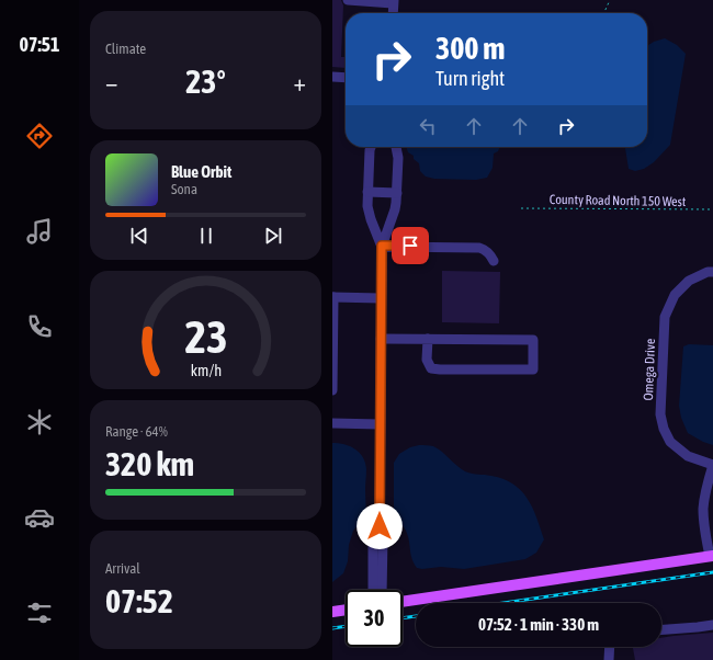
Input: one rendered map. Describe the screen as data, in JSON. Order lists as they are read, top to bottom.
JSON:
{
  "streets": {
    "street": ["Omega Drive"],
    "path": ["County Road North 150 West"]
  },
  "page": {
    "tabs": "07:51",
    "tile": [
      "Climate",
      ["Range · 64%", "320 km"],
      ["Arrival", "07:52"]
    ],
    "turn": ["300 m", "Turn right"],
    "heat": ["−", "23°", "+"],
    "song": ["Blue Orbit", "Sona"],
    "limit": "30",
    "trip": "07:52 · 1 min · 330 m",
    "gauge": ["23", "km/h"]
  }
}
